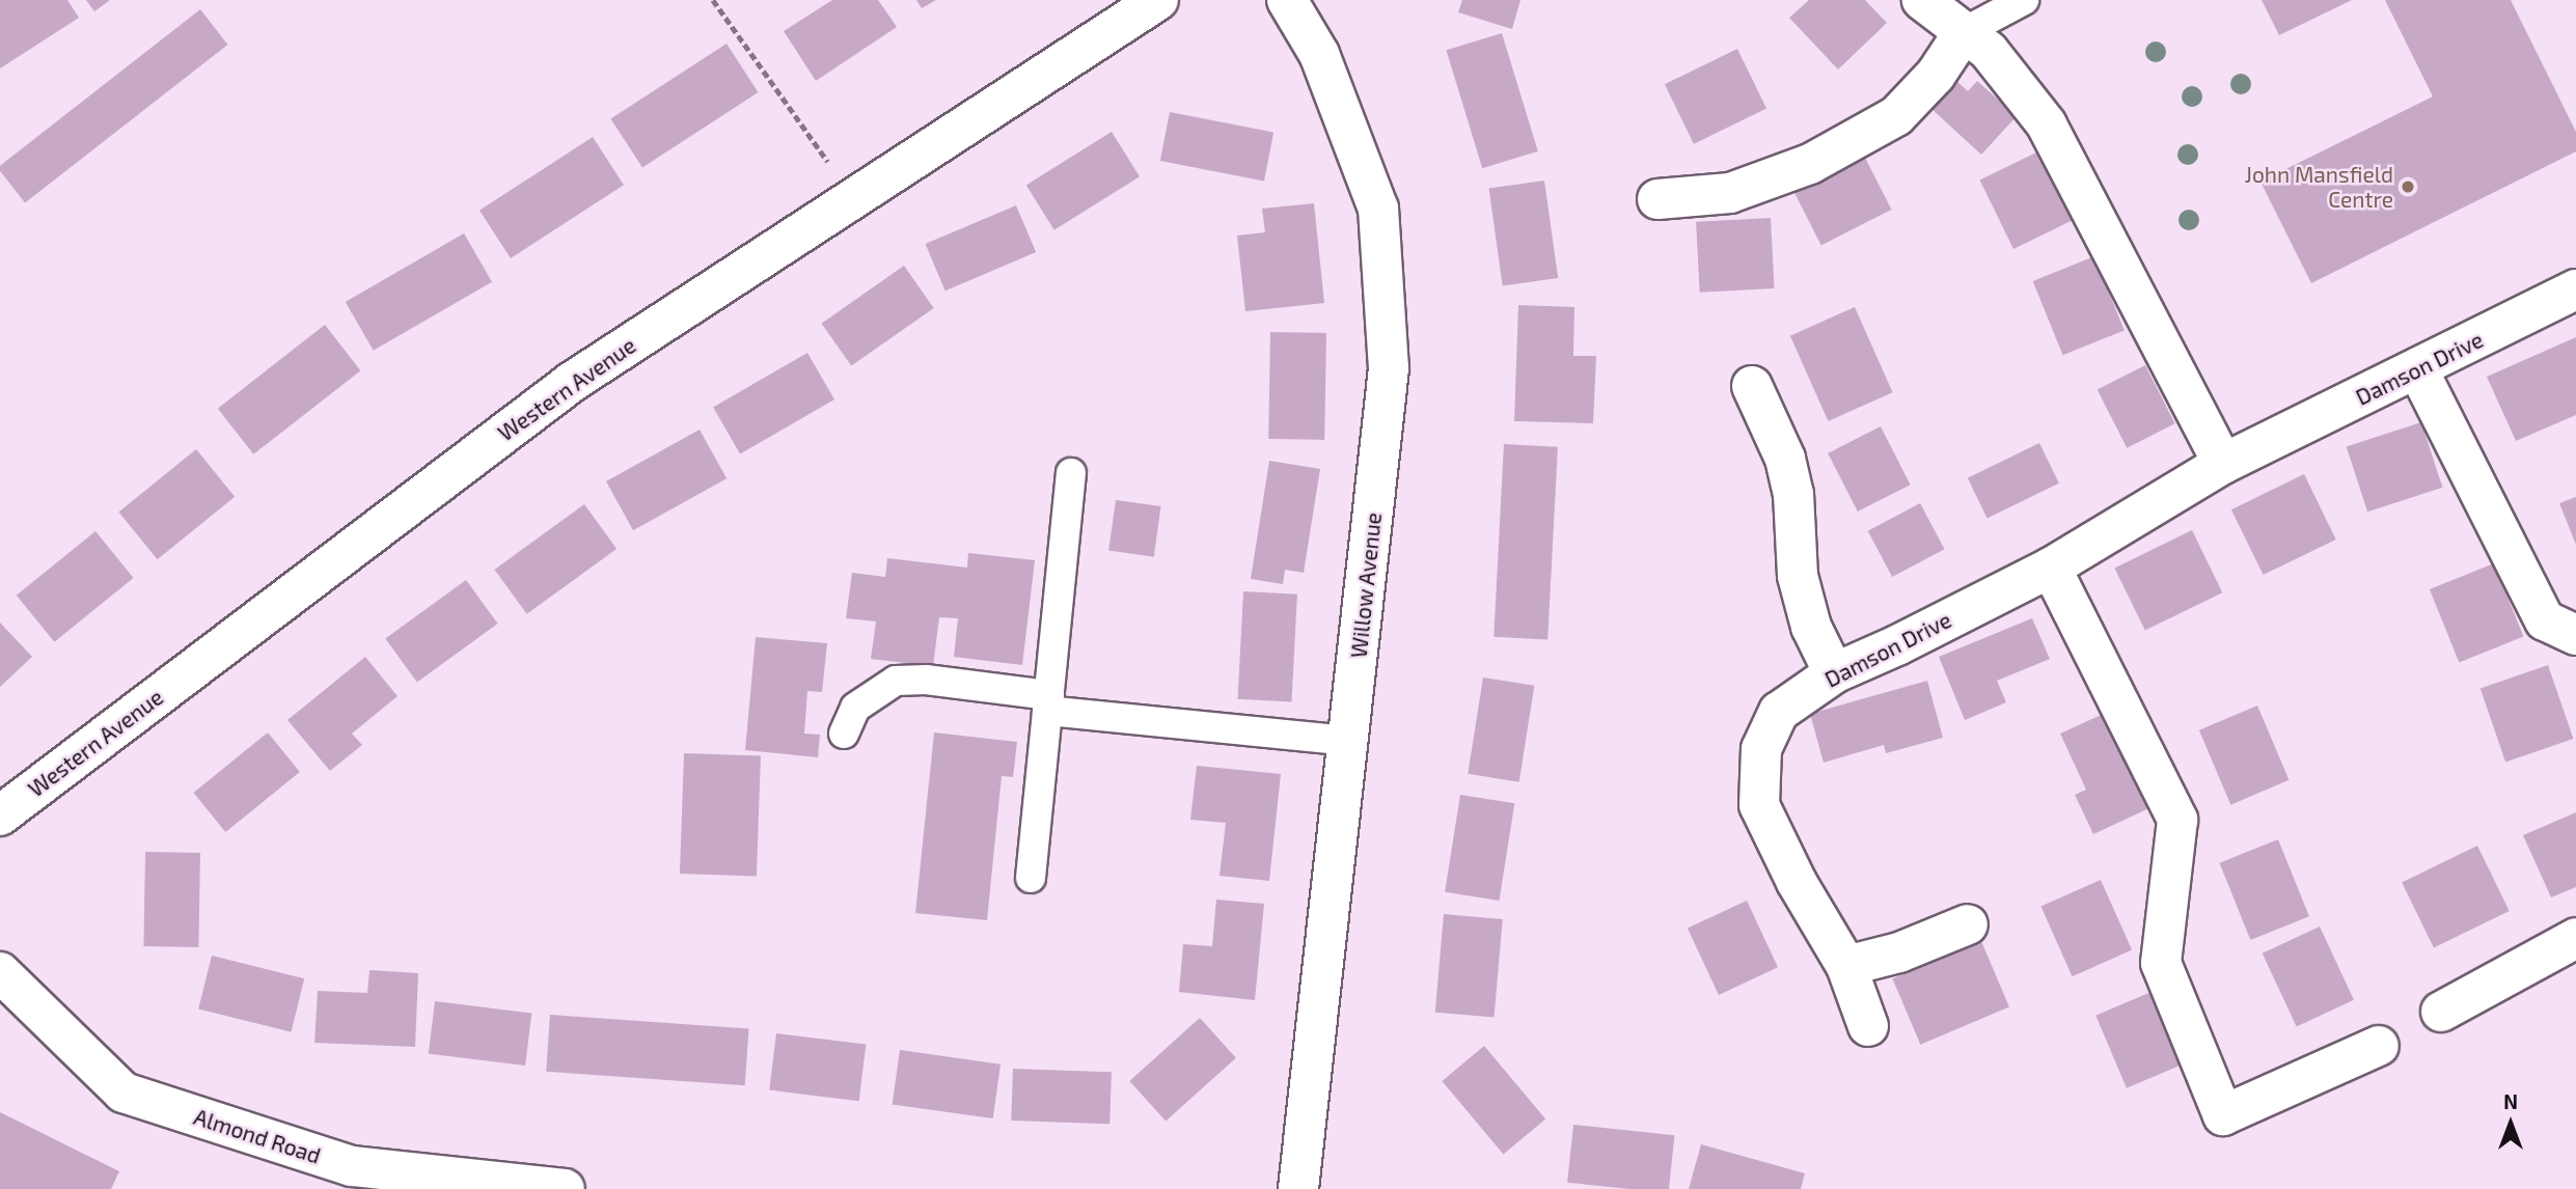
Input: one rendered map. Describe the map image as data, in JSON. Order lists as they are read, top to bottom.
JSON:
{
  "streets": {
    "street": [
      "Damson Drive",
      "Western Avenue",
      "Willow Avenue",
      "Almond Road"
    ]
  },
  "places": ["John Mansfield Centre"],
  "north": "top"
}
